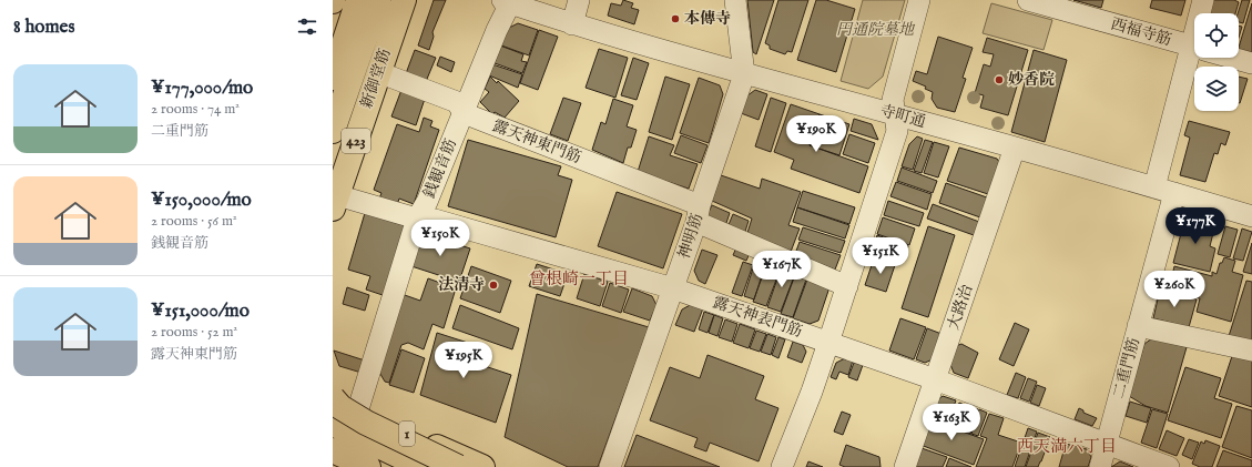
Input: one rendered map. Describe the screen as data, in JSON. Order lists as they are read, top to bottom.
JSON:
{
  "streets": {
    "highway": ["新御堂筋", "423", "1"],
    "street": [
      "西福寺筋",
      "寺町通",
      "露天神東門筋",
      "銭観音筋",
      "神明筋",
      "大路治",
      "露天神表門筋",
      "二重門筋"
    ]
  },
  "crossings": [
    ["新御堂筋", "露天神東門筋"],
    ["新御堂筋", "露天神表門筋"],
    ["寺町通", "銭観音筋"],
    ["寺町通", "神明筋"],
    ["寺町通", "大路治"],
    ["寺町通", "二重門筋"],
    ["露天神東門筋", "銭観音筋"],
    ["露天神東門筋", "神明筋"],
    ["銭観音筋", "露天神表門筋"],
    ["銭観音筋", "1"],
    ["神明筋", "露天神表門筋"],
    ["大路治", "露天神表門筋"],
    ["露天神表門筋", "二重門筋"]
  ],
  "districts": ["曾根崎一丁目", "西天満六丁目"],
  "parks": ["円通院墓地"],
  "places": ["本傳寺", "妙香院", "法清寺"],
  "page": {
    "heading": "8 homes",
    "list": [
      {
        "name": "¥177,000/mo",
        "note": "2 rooms · 74 m² · 二重門筋"
      },
      {
        "name": "¥150,000/mo",
        "note": "2 rooms · 56 m² · 銭観音筋"
      },
      {
        "name": "¥151,000/mo",
        "note": "2 rooms · 52 m² · 露天神東門筋"
      }
    ],
    "price": [
      "¥190K",
      "¥177K",
      "¥150K",
      "¥151K",
      "¥167K",
      "¥260K",
      "¥195K",
      "¥163K"
    ]
  }
}
